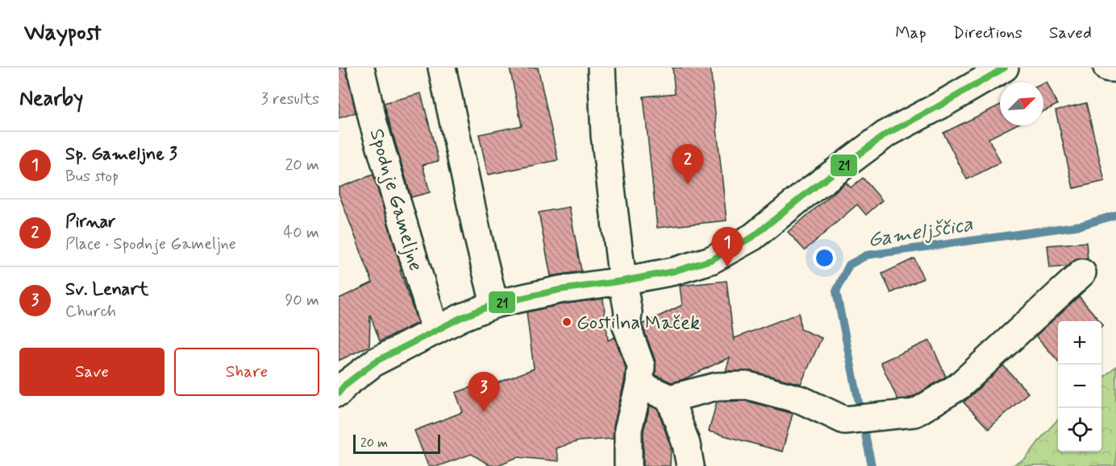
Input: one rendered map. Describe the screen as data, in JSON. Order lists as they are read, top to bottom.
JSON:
{
  "streets": {
    "street": ["Spodnje Gameljne"]
  },
  "water": ["Gameljščica"],
  "places": ["Gostilna Maček"],
  "lines": ["transit line 21"],
  "scale_bar": "20 m",
  "north": "top right",
  "page": {
    "header": "Waypost",
    "nav": ["Map", "Directions", "Saved"],
    "heading": ["Nearby", "3 results"],
    "list": [
      {
        "mark": "1",
        "name": "Sp. Gameljne 3",
        "note": "Bus stop",
        "value": "20 m"
      },
      {
        "mark": "2",
        "name": "Pirnar",
        "note": "Place · Spodnje Gameljne",
        "value": "40 m"
      },
      {
        "mark": "3",
        "name": "Sv. Lenart",
        "note": "Church",
        "value": "90 m"
      }
    ],
    "pins": ["2", "1", "3"],
    "map_buttons": ["+", "−"],
    "buttons": ["Save", "Share"],
    "scale": "20 m"
  }
}
